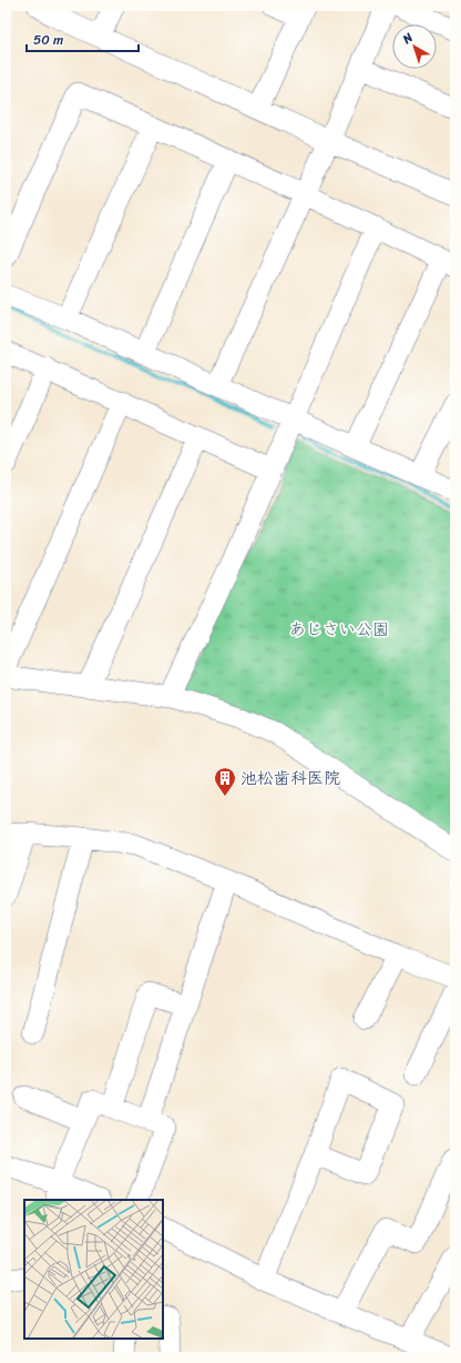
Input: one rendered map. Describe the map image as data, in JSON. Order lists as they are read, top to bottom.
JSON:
{
  "parks": ["あじさい公園"],
  "places": {
    "building": ["池松歯科医院"]
  },
  "scale_bar": "50 m",
  "north": "top left"
}
